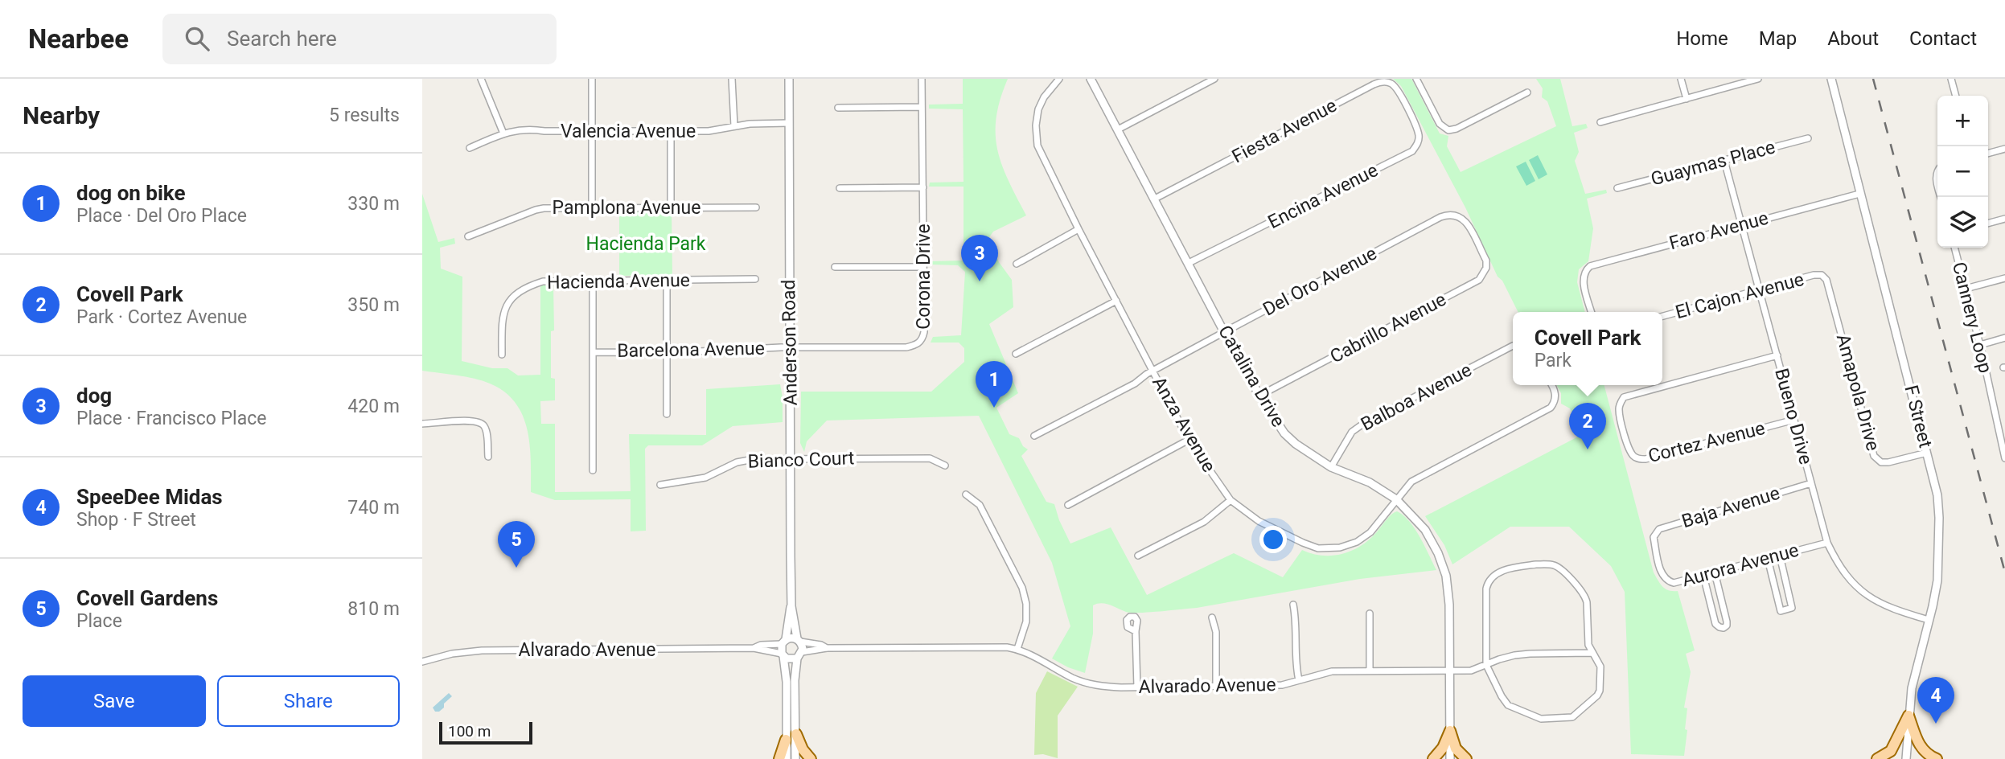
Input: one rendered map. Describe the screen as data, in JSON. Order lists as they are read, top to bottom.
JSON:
{
  "streets": {
    "street": [
      "Valencia Avenue",
      "Fiesta Avenue",
      "Guaymas Place",
      "Encina Avenue",
      "Pamplona Avenue",
      "Faro Avenue",
      "Corona Drive",
      "Hacienda Avenue",
      "Del Oro Avenue",
      "El Cajon Avenue",
      "Cannery Loop",
      "Cabrillo Avenue",
      "Anderson Road",
      "Barcelona Avenue",
      "Catalina Drive",
      "Amapola Drive",
      "Balboa Avenue",
      "Bueno Drive",
      "F Street",
      "Anza Avenue",
      "Cortez Avenue",
      "Bianco Court",
      "Baja Avenue",
      "Aurora Avenue",
      "Alvarado Avenue"
    ]
  },
  "crossings": [
    ["Valencia Avenue", "Anderson Road"],
    ["Fiesta Avenue", "Encina Avenue"],
    ["Fiesta Avenue", "Catalina Drive"],
    ["Guaymas Place", "Bueno Drive"],
    ["Encina Avenue", "Catalina Drive"],
    ["Faro Avenue", "Bueno Drive"],
    ["Faro Avenue", "F Street"],
    ["Corona Drive", "Anderson Road"],
    ["Corona Drive", "Barcelona Avenue"],
    ["Del Oro Avenue", "Cabrillo Avenue"],
    ["Del Oro Avenue", "Catalina Drive"],
    ["Del Oro Avenue", "Anza Avenue"],
    ["El Cajon Avenue", "Amapola Drive"],
    ["El Cajon Avenue", "Bueno Drive"],
    ["Cabrillo Avenue", "Catalina Drive"],
    ["Anderson Road", "Barcelona Avenue"],
    ["Anderson Road", "Bianco Court"],
    ["Anderson Road", "Alvarado Avenue"],
    ["Catalina Drive", "Balboa Avenue"],
    ["Catalina Drive", "Anza Avenue"],
    ["Catalina Drive", "Alvarado Avenue"],
    ["Amapola Drive", "F Street"],
    ["Bueno Drive", "F Street"],
    ["Bueno Drive", "Cortez Avenue"],
    ["Bueno Drive", "Baja Avenue"],
    ["Bueno Drive", "Aurora Avenue"],
    ["Baja Avenue", "Aurora Avenue"]
  ],
  "parks": ["Hacienda Park"],
  "scale_bar": "100 m",
  "page": {
    "header": "Nearbee",
    "search": "Search here",
    "nav": [
      "Home",
      "Map",
      "About",
      "Contact"
    ],
    "heading": ["Nearby", "5 results"],
    "map_buttons": ["+", "−"],
    "list": [
      {
        "mark": "1",
        "name": "dog on bike",
        "note": "Place · Del Oro Place",
        "value": "330 m"
      },
      {
        "mark": "2",
        "name": "Covell Park",
        "note": "Park · Cortez Avenue",
        "value": "350 m"
      },
      {
        "mark": "3",
        "name": "dog",
        "note": "Place · Francisco Place",
        "value": "420 m"
      },
      {
        "mark": "4",
        "name": "SpeeDee Midas",
        "note": "Shop · F Street",
        "value": "740 m"
      },
      {
        "mark": "5",
        "name": "Covell Gardens",
        "note": "Place",
        "value": "810 m"
      }
    ],
    "pins": [
      "3",
      "1",
      "2",
      "5",
      "4"
    ],
    "popup": ["Covell Park", "Park"],
    "buttons": ["Save", "Share"],
    "scale": "100 m"
  }
}
